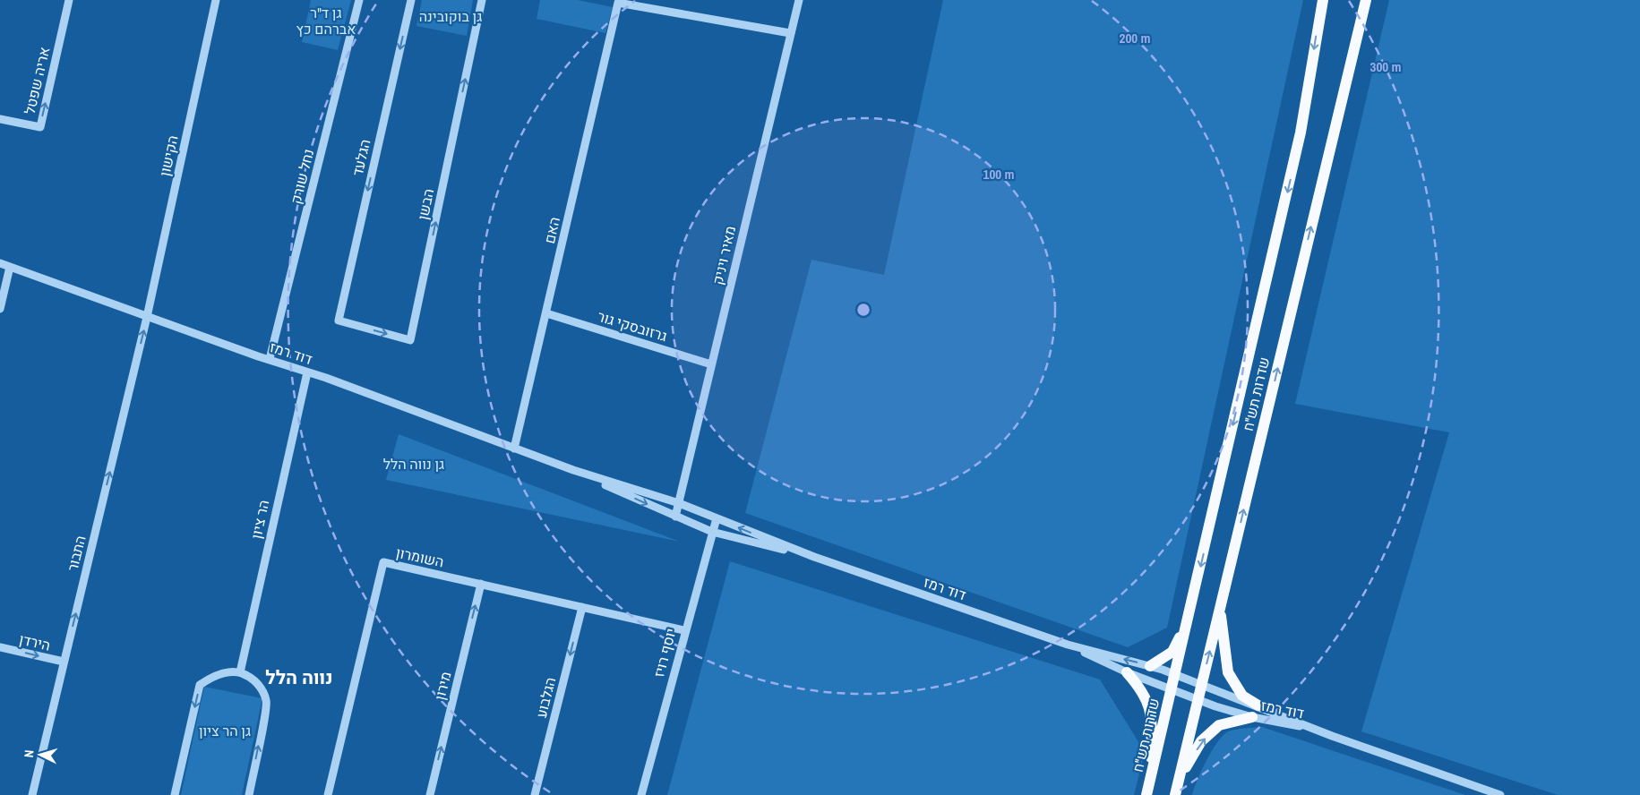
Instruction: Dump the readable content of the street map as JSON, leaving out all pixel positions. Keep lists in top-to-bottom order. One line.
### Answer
{"streets":{"main road":["שדרות תש\"ח"],"street":["אריה שפטל","הקישון","הגלעד","נחל שורק","הבשן","האם","מאיר ויניק","גרזובסקי גור","דוד רמז","הר ציון","התבור","השומרון","הירדן","יוסף רויז","מירון","הגלבוע"]},"crossings":[["הקישון","דוד רמז"],["הקישון","התבור"],["הגלעד","הבשן"],["נחל שורק","דוד רמז"],["האם","מאיר ויניק"],["האם","גרזובסקי גור"],["האם","דוד רמז"],["מאיר ויניק","גרזובסקי גור"],["מאיר ויניק","דוד רמז"],["דוד רמז","שדרות תש\"ח"],["דוד רמז","הר ציון"],["דוד רמז","התבור"],["דוד רמז","יוסף רויז"],["התבור","הירדן"],["השומרון","יוסף רויז"],["השומרון","מירון"],["השומרון","הגלבוע"]],"one_way":["אריה שפטל","הגלעד","הבשן","התבור","הירדן","מירון","הגלבוע"],"districts":["נווה הלל"],"parks":["גן ד\"ר אברהם כץ","גן בוקובינה","גן נווה הלל","גן הר ציון"],"north":"left","rings":["200 m","300 m","100 m"]}
